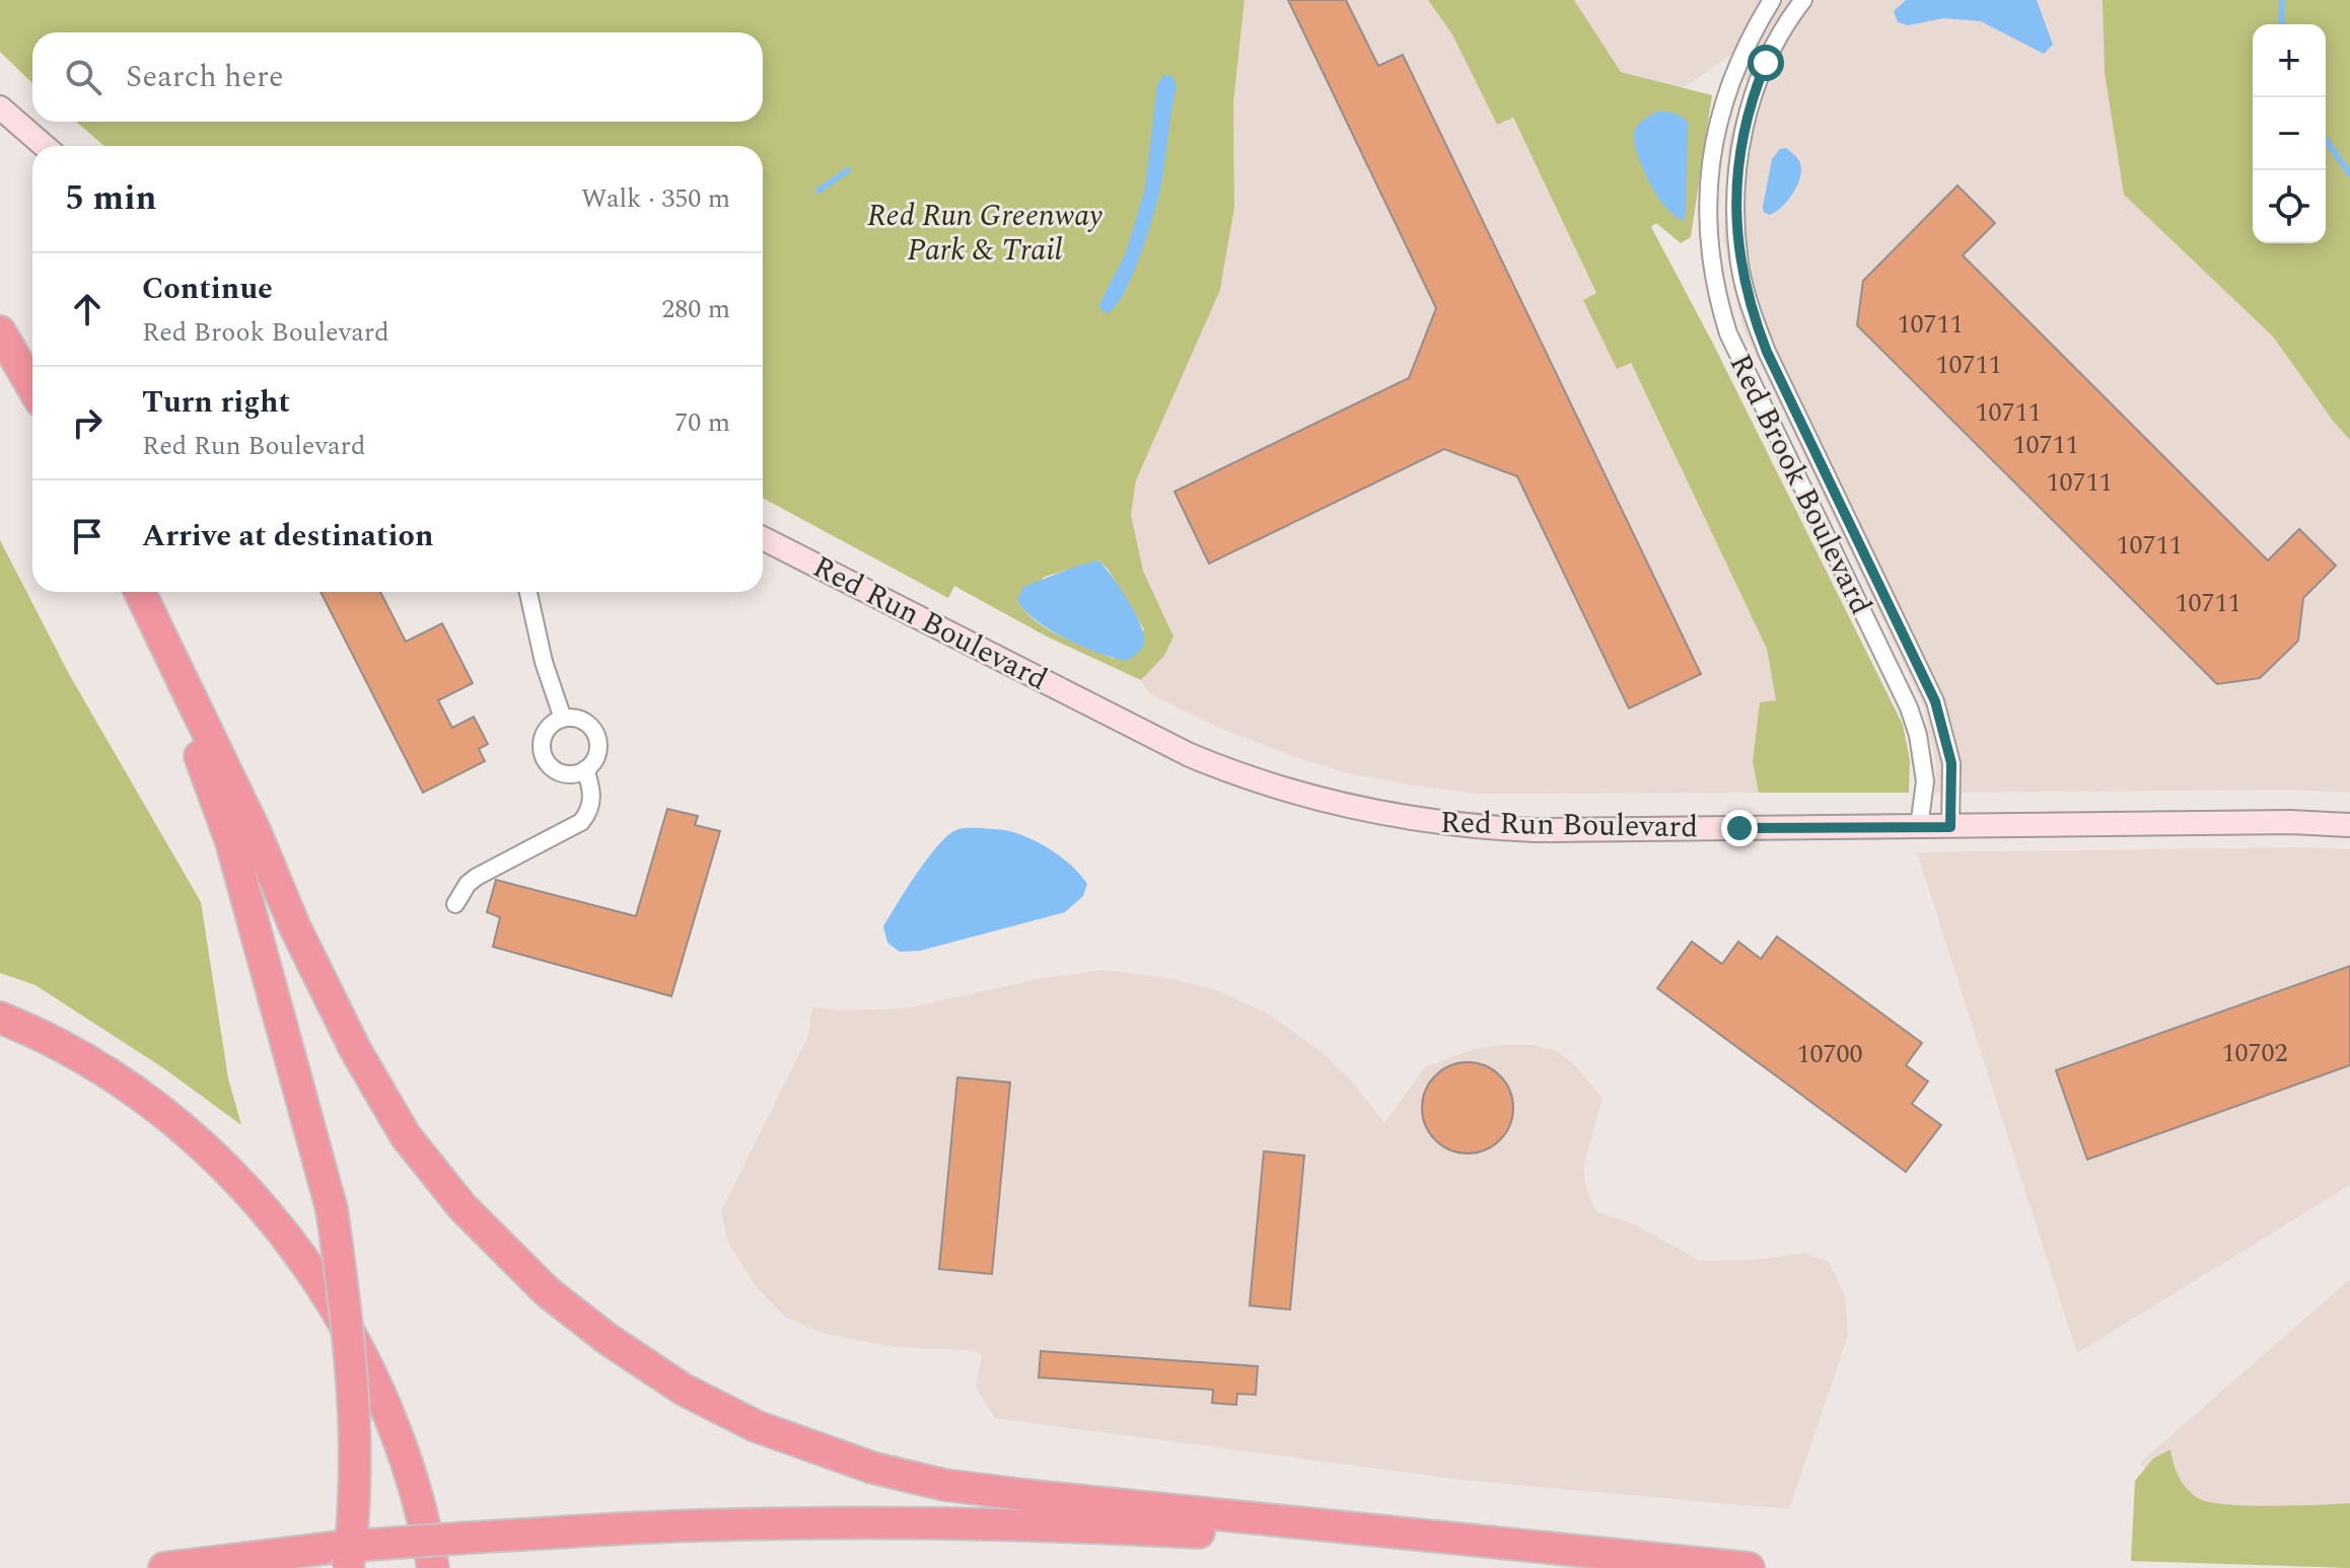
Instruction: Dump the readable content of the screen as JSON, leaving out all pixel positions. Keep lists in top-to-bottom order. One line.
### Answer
{"streets":{"main road":["Red Run Boulevard"],"street":["Red Brook Boulevard"]},"crossings":[["Red Brook Boulevard","Red Run Boulevard"]],"parks":["Red Run Greenway Park & Trail"],"house_numbers":["10711","10711","10711","10711","10711","10711","10711","10702","10700"],"page":{"map_buttons":["+","−"],"search":"Search here","heading":["5 min","Walk · 350 m"],"list":[["Continue","Red Brook Boulevard","280 m"],["Turn right","Red Run Boulevard","70 m"],"Arrive at destination"]}}
